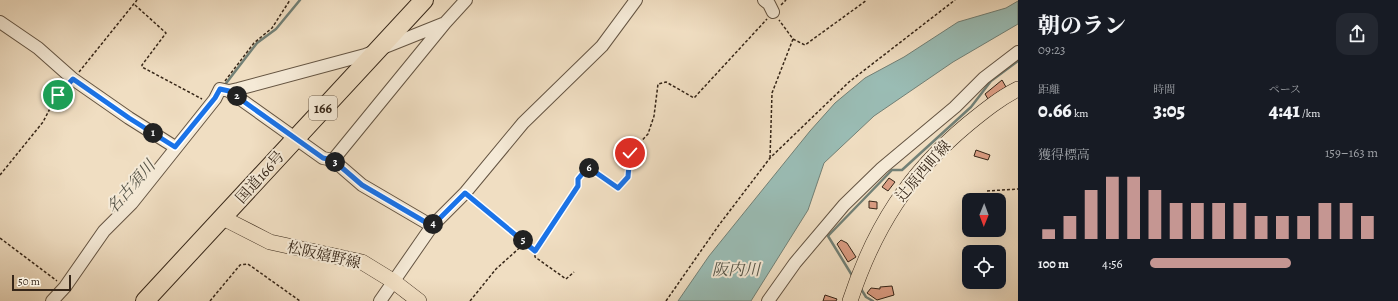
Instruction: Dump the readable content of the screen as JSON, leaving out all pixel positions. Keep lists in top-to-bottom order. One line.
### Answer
{"streets":{"highway":["166","国道166号"],"main road":["辻原西町線","松阪嬉野線"]},"crossings":[["国道166号","松阪嬉野線"]],"water":["名古須川","阪内川"],"scale_bar":"50 m","north":"bottom","page":{"heading":["朝のラン","09:23"],"stats":[["距離","0.66 km"],["時間","3:05"],["ペース","4:41 /km"]],"pins":["2","1","3","6","4","5"],"chart":["獲得標高","159–163 m"],"list":[{"name":"100 m","note":"4:56"}],"scale":"50 m"}}
